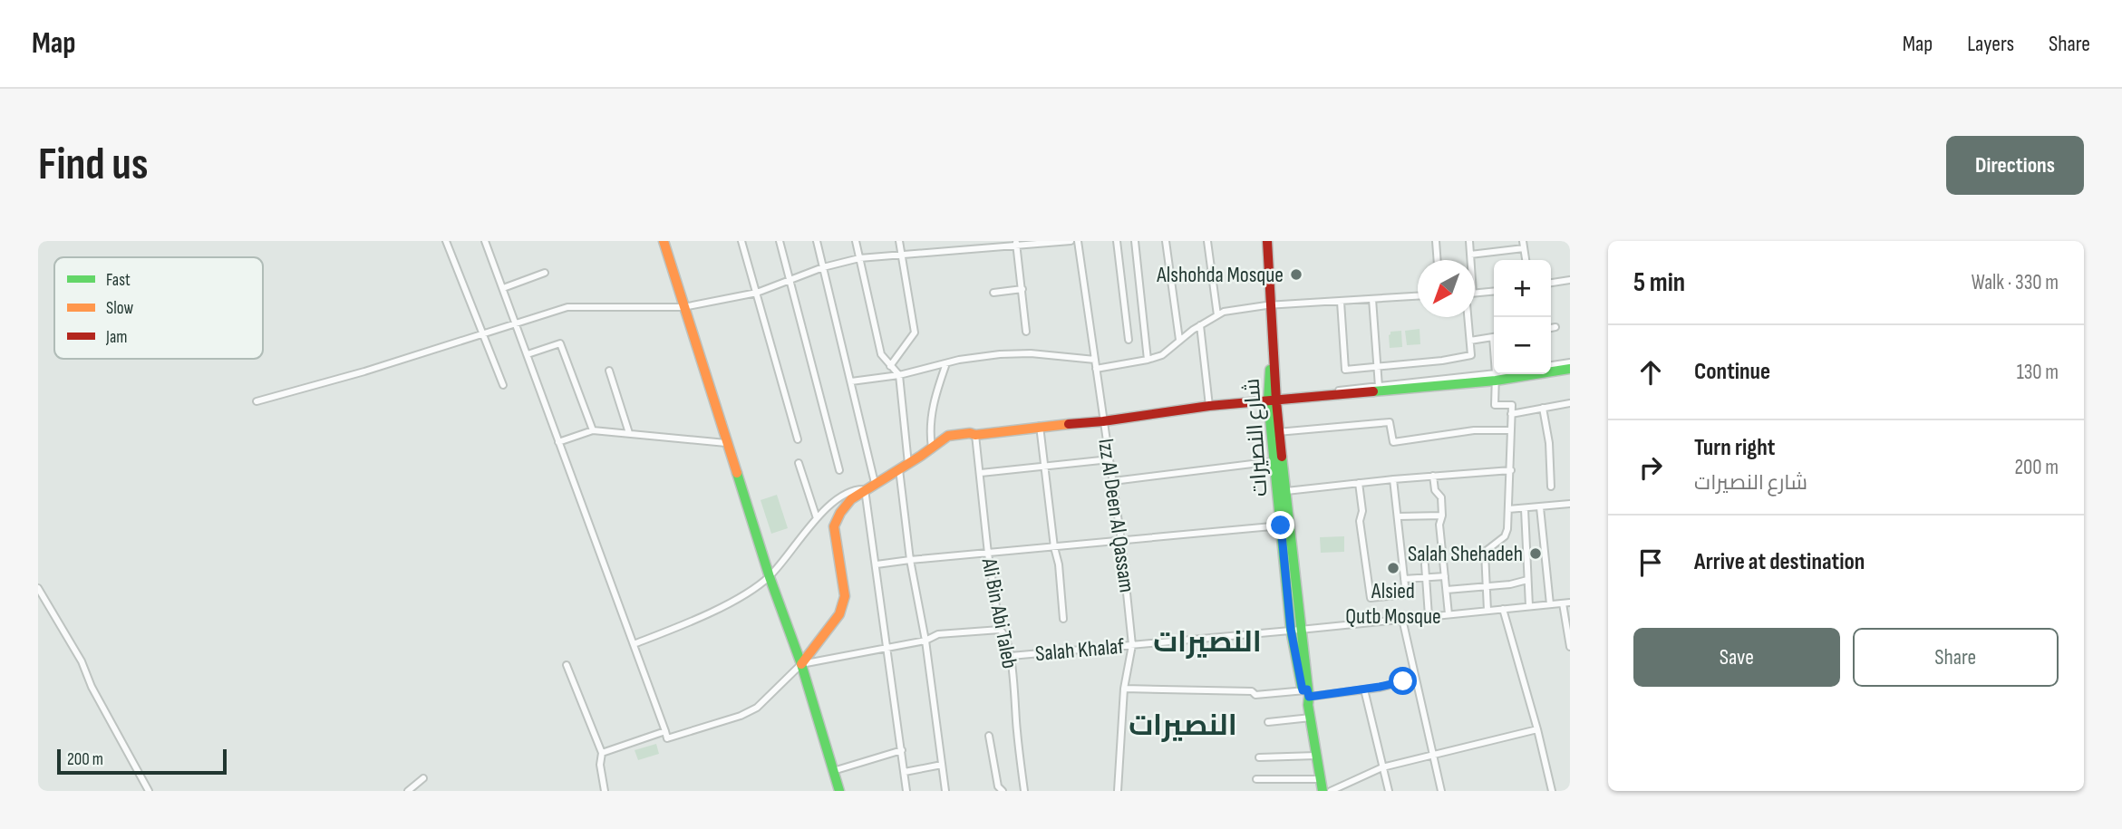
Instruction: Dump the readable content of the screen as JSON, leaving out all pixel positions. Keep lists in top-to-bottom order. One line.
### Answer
{"streets":{"street":["شارع النصيرات","Izz Al Deen Al Qassam","Ali Bin Abi Taleb","Salah Khalaf"]},"crossings":[["شارع النصيرات","Salah Khalaf"],["Izz Al Deen Al Qassam","Salah Khalaf"],["Ali Bin Abi Taleb","Salah Khalaf"]],"districts":["النصيرات","النصيرات"],"places":["Alshohda Mosque","Salah Shehadeh","Alsied Qutb Mosque"],"legend":["Fast","Slow","Jam"],"scale_bar":"200 m","north":"bottom left","page":{"header":"Map","nav":["Map","Layers","Share"],"buttons":["Directions",["Save","Share"]],"title":"Find us","heading":["5 min","Walk · 330 m"],"map_buttons":["+","−"],"list":[["Continue","130 m"],["Turn right","شارع النصيرات","200 m"],"Arrive at destination"],"scale":"200 m"}}
